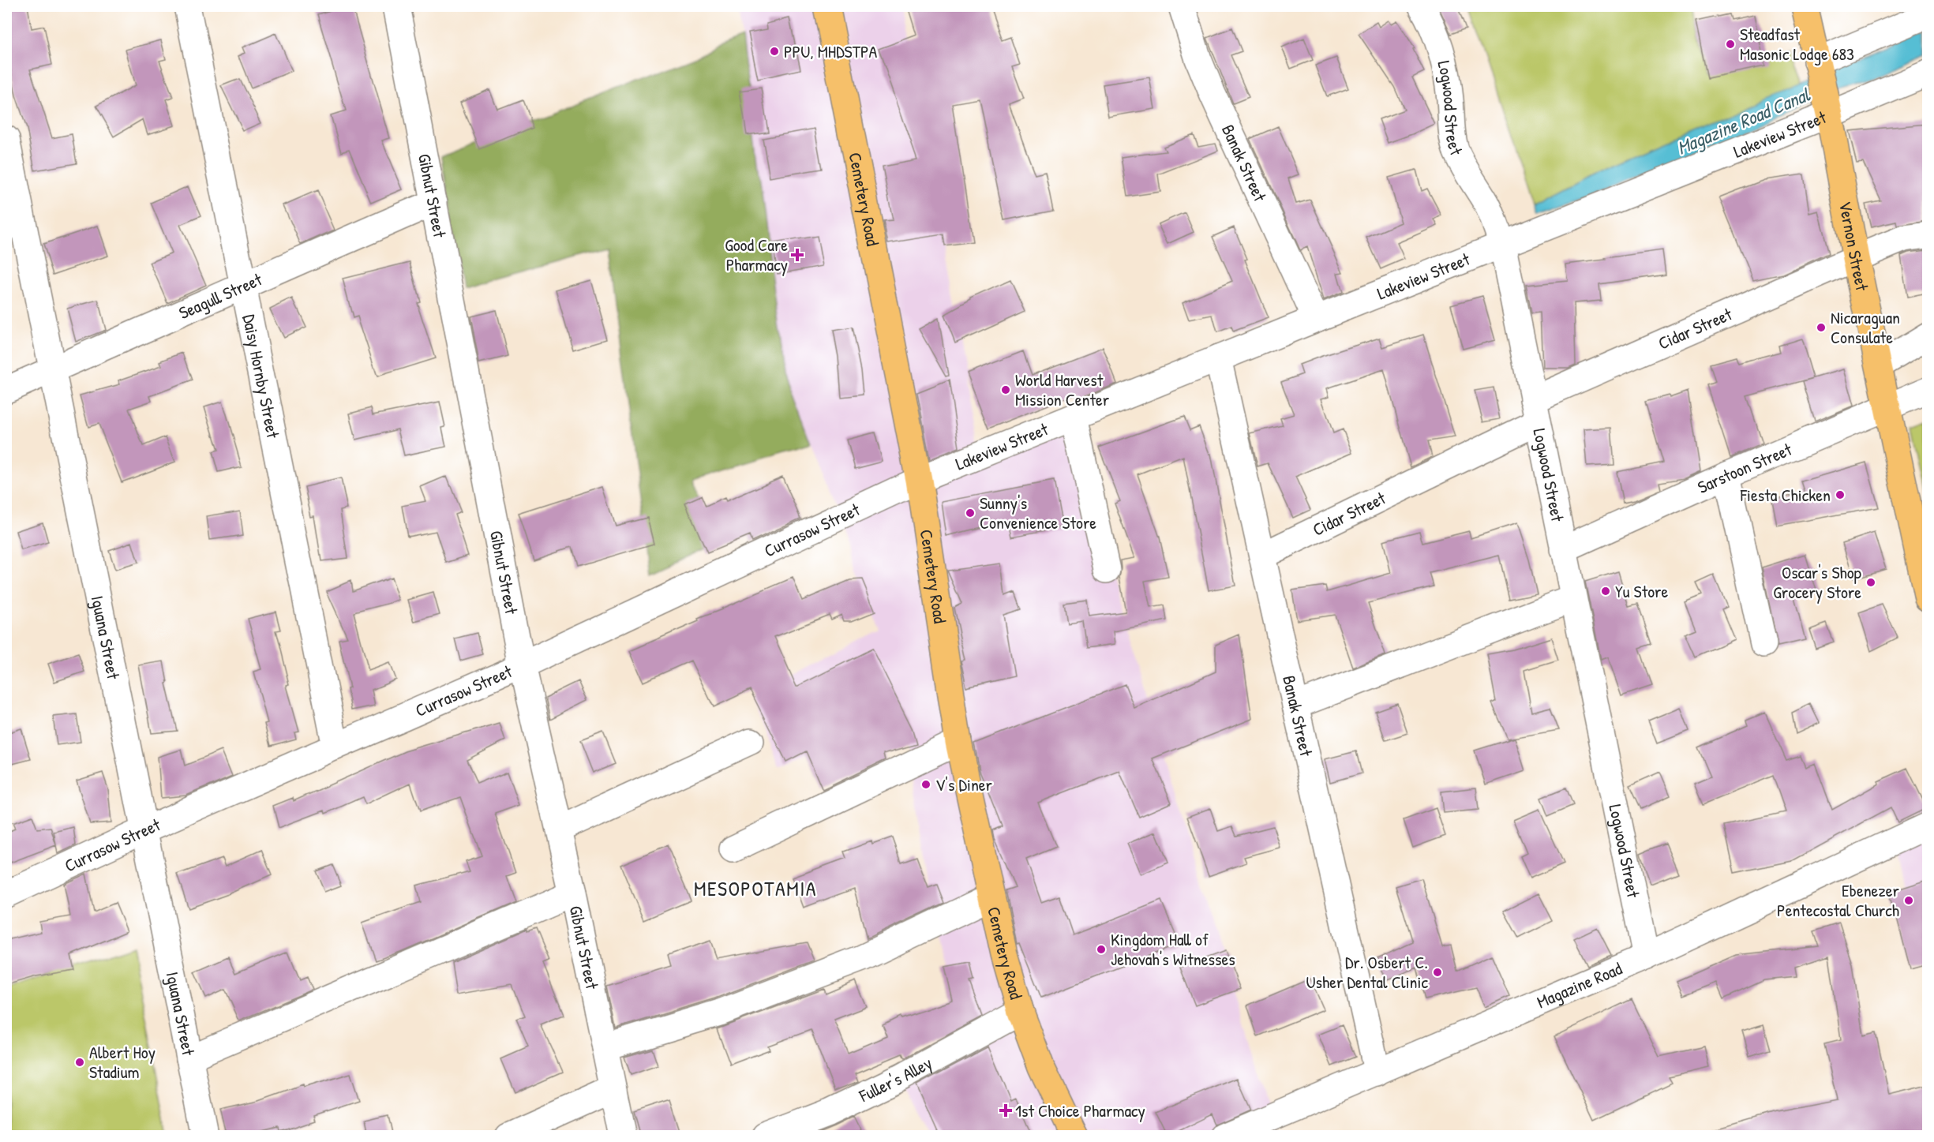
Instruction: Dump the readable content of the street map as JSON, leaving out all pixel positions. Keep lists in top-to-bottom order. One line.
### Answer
{"streets":{"main road":["Cemetery Road","Vernon Street"],"street":["Logwood Street","Lakeview Street","Banak Street","Gibnut Street","Seagull Street","Cidar Street","Daisy Hornby Street","Sarstoon Street","Currasow Street","Iguana Street","Magazine Road","Fuller's Alley"]},"crossings":[["Logwood Street","Lakeview Street"],["Logwood Street","Cidar Street"],["Logwood Street","Sarstoon Street"],["Logwood Street","Magazine Road"],["Lakeview Street","Banak Street"],["Lakeview Street","Cemetery Road"],["Lakeview Street","Vernon Street"],["Lakeview Street","Currasow Street"],["Banak Street","Cidar Street"],["Banak Street","Magazine Road"],["Gibnut Street","Seagull Street"],["Gibnut Street","Currasow Street"],["Cemetery Road","Currasow Street"],["Cemetery Road","Fuller's Alley"],["Vernon Street","Cidar Street"],["Vernon Street","Sarstoon Street"],["Seagull Street","Daisy Hornby Street"],["Seagull Street","Iguana Street"],["Daisy Hornby Street","Currasow Street"],["Currasow Street","Iguana Street"]],"districts":["MESOPOTAMIA"],"water":["Magazine Road Canal"],"places":{"other":["Steadfast Masonic Lodge 683","PPU, MHDSTPA","Nicaraguan Consulate","World Harvest Mission Center","Fiesta Chicken","Sunny's Convenience Store","Oscar's Shop Grocery Store","Yu Store","V's Diner","Ebenezer Pentecostal Church","Kingdom Hall of Jehovah's Witnesses","Dr. Osbert C. Usher Dental Clinic","Albert Hoy Stadium"],"health":["Good Care Pharmacy","1st Choice Pharmacy"]}}
